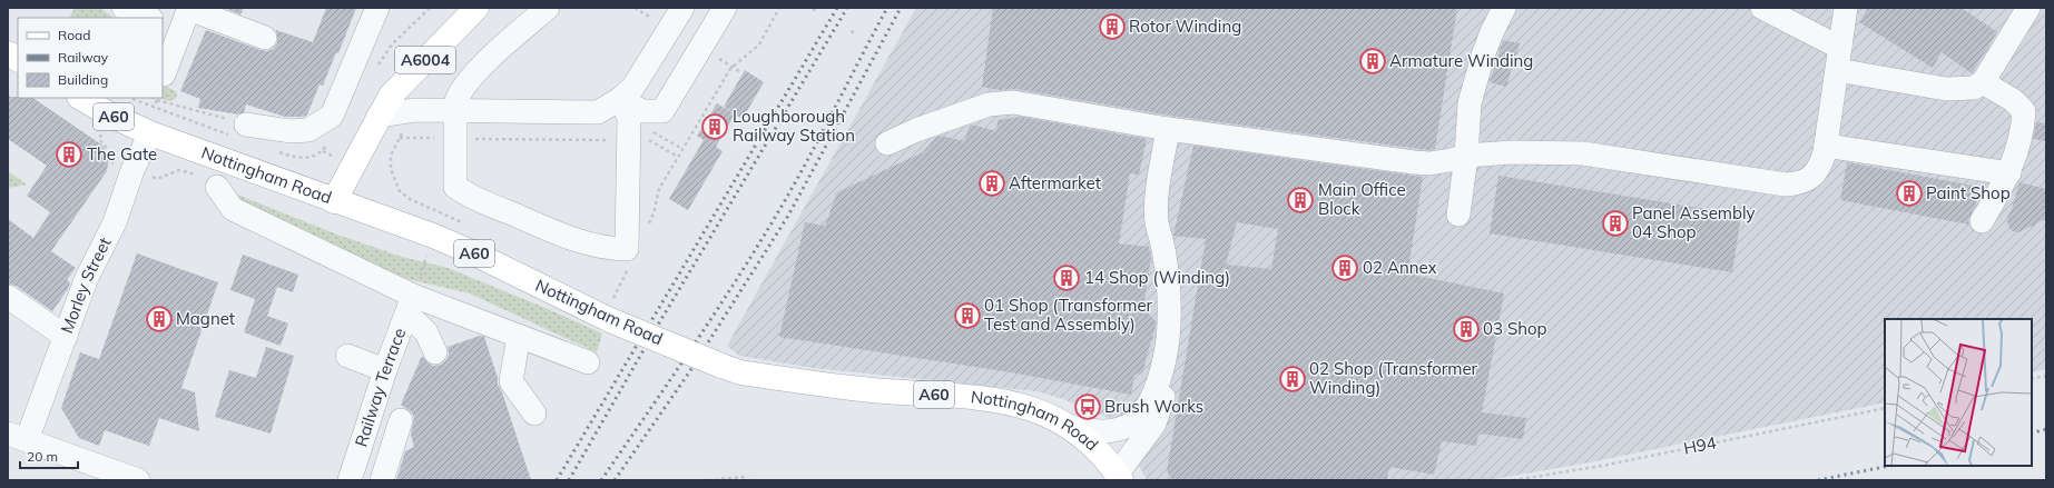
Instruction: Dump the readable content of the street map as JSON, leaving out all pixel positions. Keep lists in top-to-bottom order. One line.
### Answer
{"streets":{"main road":["A6004","A60","Nottingham Road"],"street":["Morley Street","Railway Terrace"],"path":["H94"]},"crossings":[["A6004","Nottingham Road"],["Nottingham Road","Morley Street"]],"places":{"building":["Rotor Winding","Armature Winding","Loughborough Railway Station","The Gate","Aftermarket","Paint Shop","Main Office Block","Panel Assembly 04 Shop","02 Annex","14 Shop (Winding)","01 Shop (Transformer Test and Assembly)","Magnet","03 Shop","02 Shop (Transformer Winding)"],"bus stop":["Brush Works"]},"legend":["Road","Railway","Building"],"scale_bar":"20 m"}
